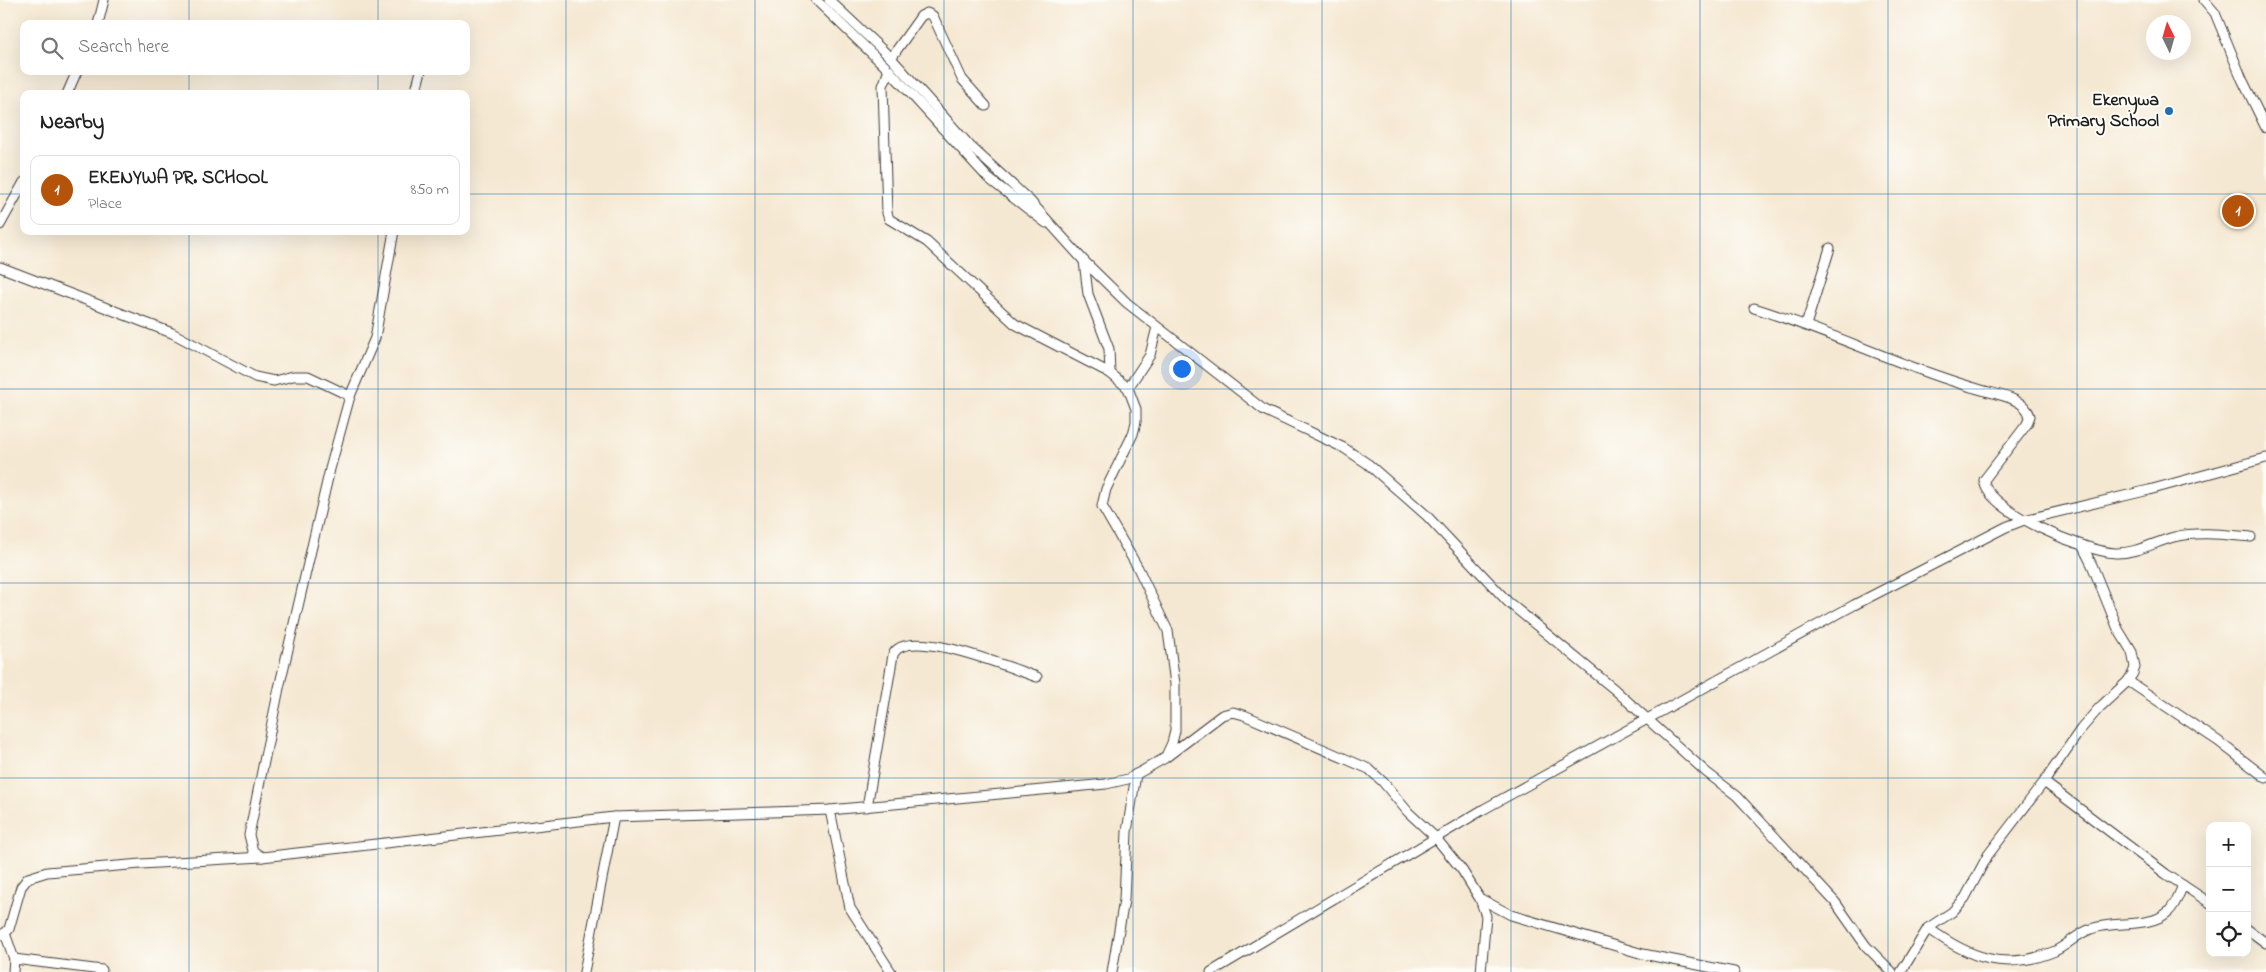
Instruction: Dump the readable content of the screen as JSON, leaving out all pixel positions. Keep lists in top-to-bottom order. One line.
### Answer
{"places":["Ekenywa Primary School"],"north":"top","page":{"search":"Search here","heading":"Nearby","list":[{"mark":"1","name":"EKENYWA PR. SCHOOL","note":"Place","value":"850 m"}],"pins":"1","map_buttons":["+","−"]}}
